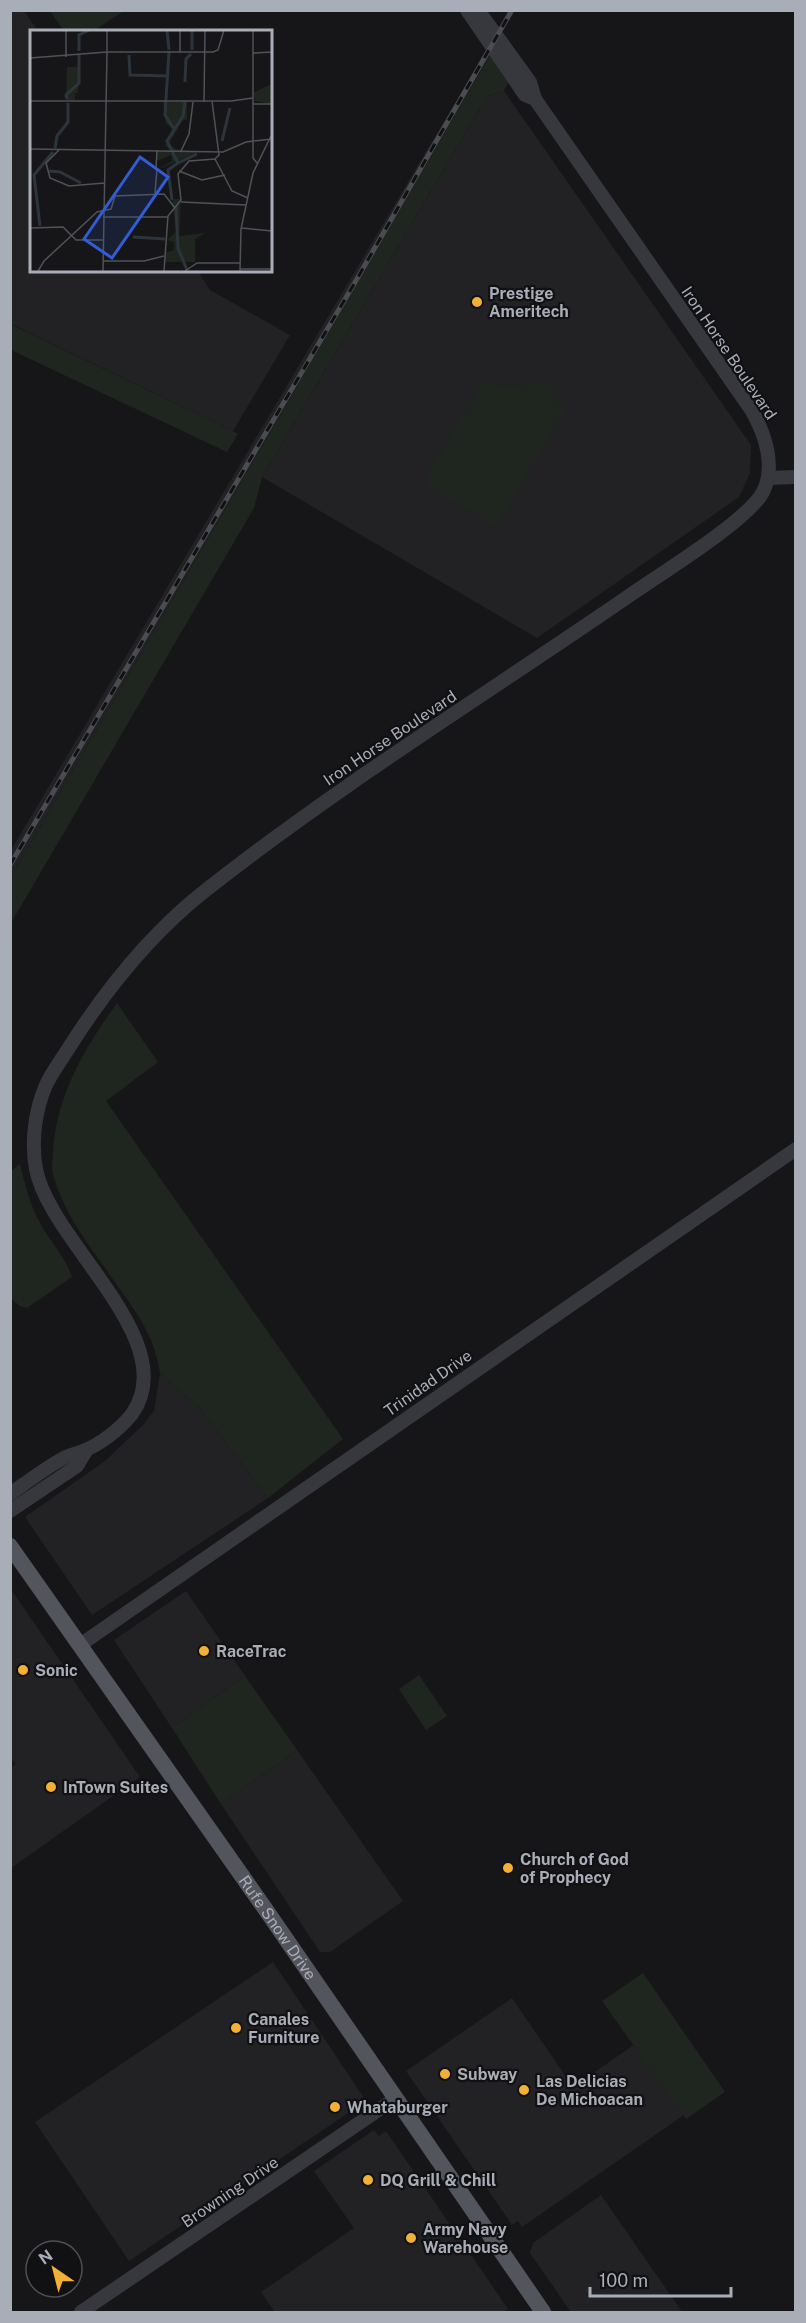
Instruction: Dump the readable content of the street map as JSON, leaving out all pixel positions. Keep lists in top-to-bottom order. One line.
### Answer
{"streets":{"main road":["Rufe Snow Drive"],"street":["Iron Horse Boulevard","Trinidad Drive","Browning Drive"]},"crossings":[["Trinidad Drive","Rufe Snow Drive"],["Rufe Snow Drive","Browning Drive"]],"places":["Prestige Ameritech","RaceTrac","Sonic","InTown Suites","Church of God of Prophecy","Canales Furniture","Subway","Las Delicias De Michoacan","Whataburger","DQ Grill & Chill","Army Navy Warehouse"],"scale_bar":"100 m","north":"top left"}
